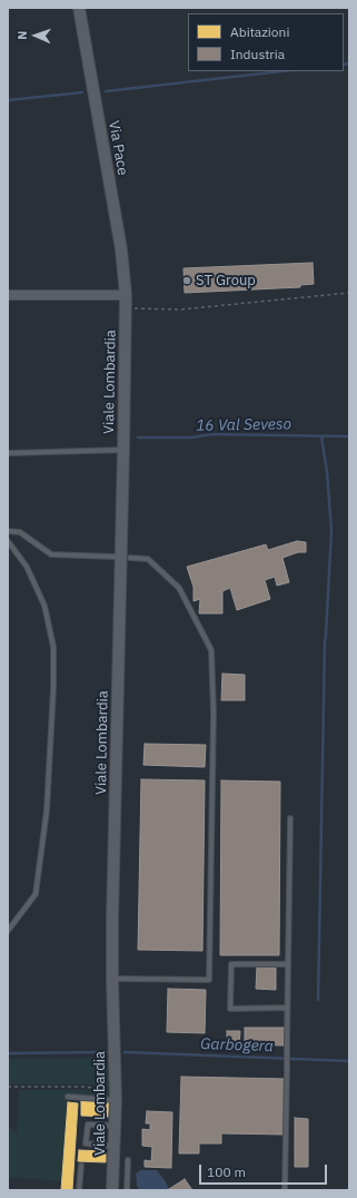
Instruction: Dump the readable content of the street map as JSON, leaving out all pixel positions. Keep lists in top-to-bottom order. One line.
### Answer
{"streets":{"street":["Via Pace","Viale Lombardia"]},"crossings":[["Via Pace","Viale Lombardia"]],"water":["16 Val Seveso","Garbogera"],"places":["ST Group"],"legend":["Abitazioni","Industria"],"scale_bar":"100 m","north":"left"}
